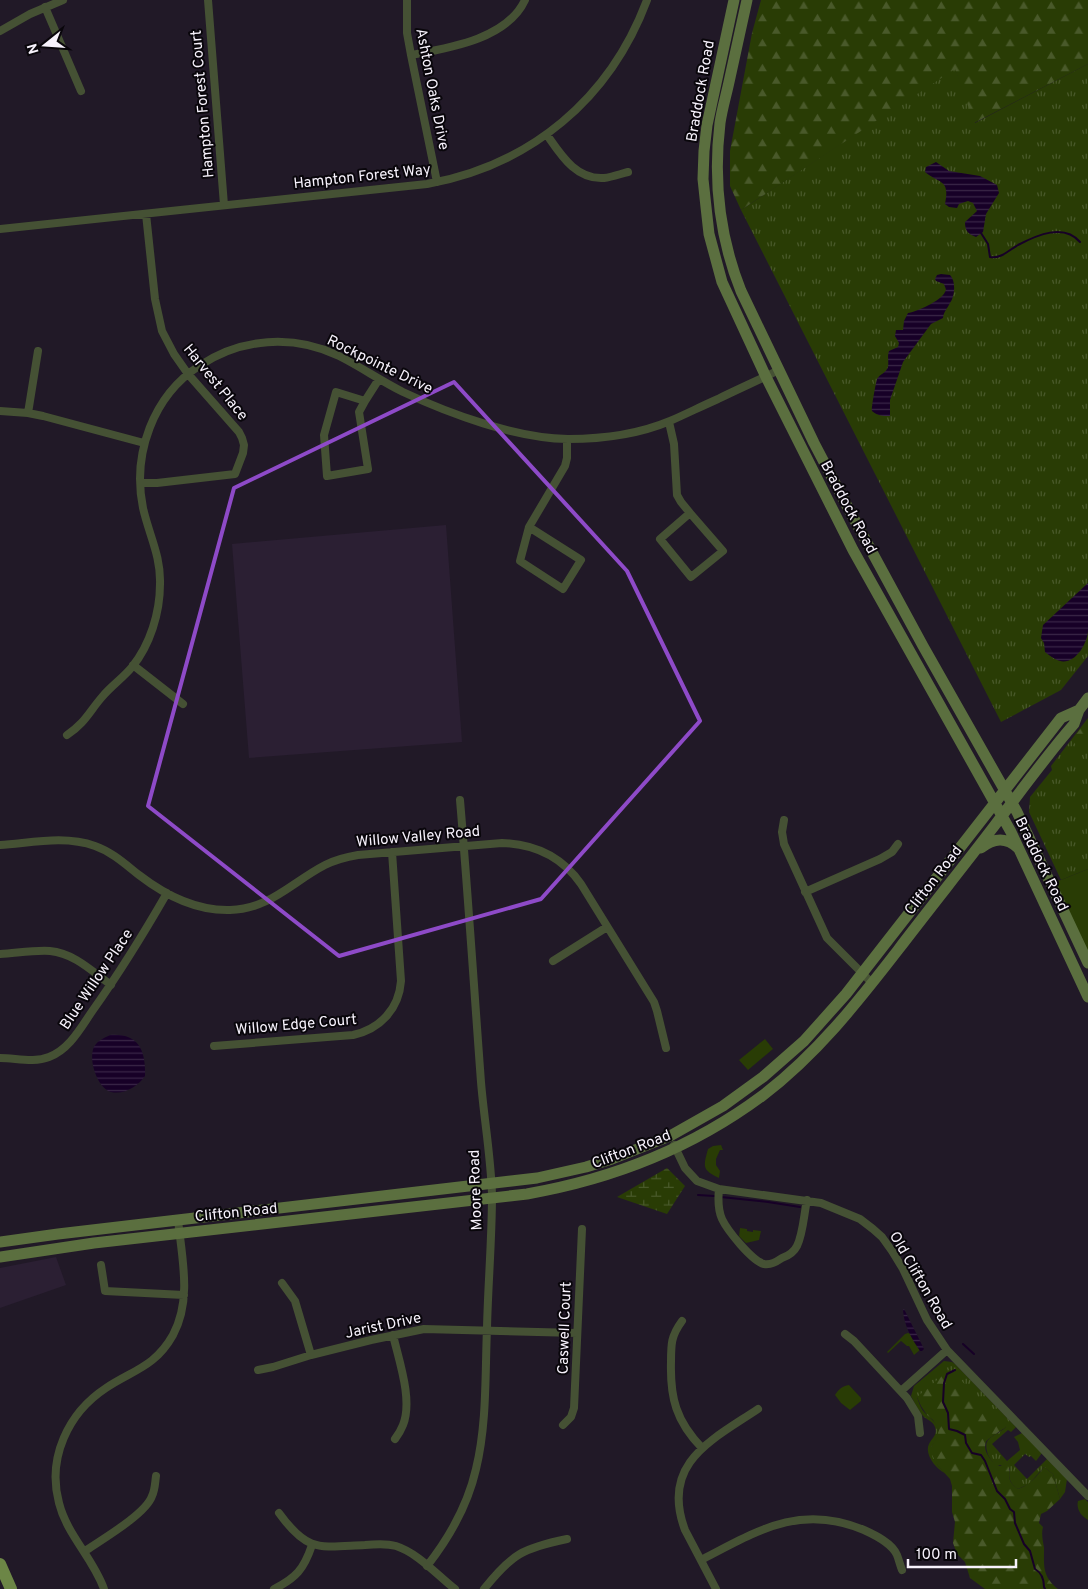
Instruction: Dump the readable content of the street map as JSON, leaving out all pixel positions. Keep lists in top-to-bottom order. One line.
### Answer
{"streets":{"main road":["Braddock Road","Clifton Road"],"street":["Ashton Oaks Drive","Hampton Forest Court","Hampton Forest Way","Rockpointe Drive","Harvest Place","Willow Valley Road","Blue Willow Place","Willow Edge Court","Moore Road","Old Clifton Road","Jarist Drive","Caswell Court"]},"crossings":[["Ashton Oaks Drive","Hampton Forest Way"],["Braddock Road","Rockpointe Drive"],["Braddock Road","Clifton Road"],["Hampton Forest Court","Hampton Forest Way"],["Hampton Forest Way","Harvest Place"],["Rockpointe Drive","Harvest Place"],["Willow Valley Road","Blue Willow Place"],["Willow Valley Road","Willow Edge Court"],["Willow Valley Road","Moore Road"],["Clifton Road","Moore Road"],["Clifton Road","Old Clifton Road"],["Moore Road","Jarist Drive"],["Jarist Drive","Caswell Court"]],"scale_bar":"100 m","north":"left"}
